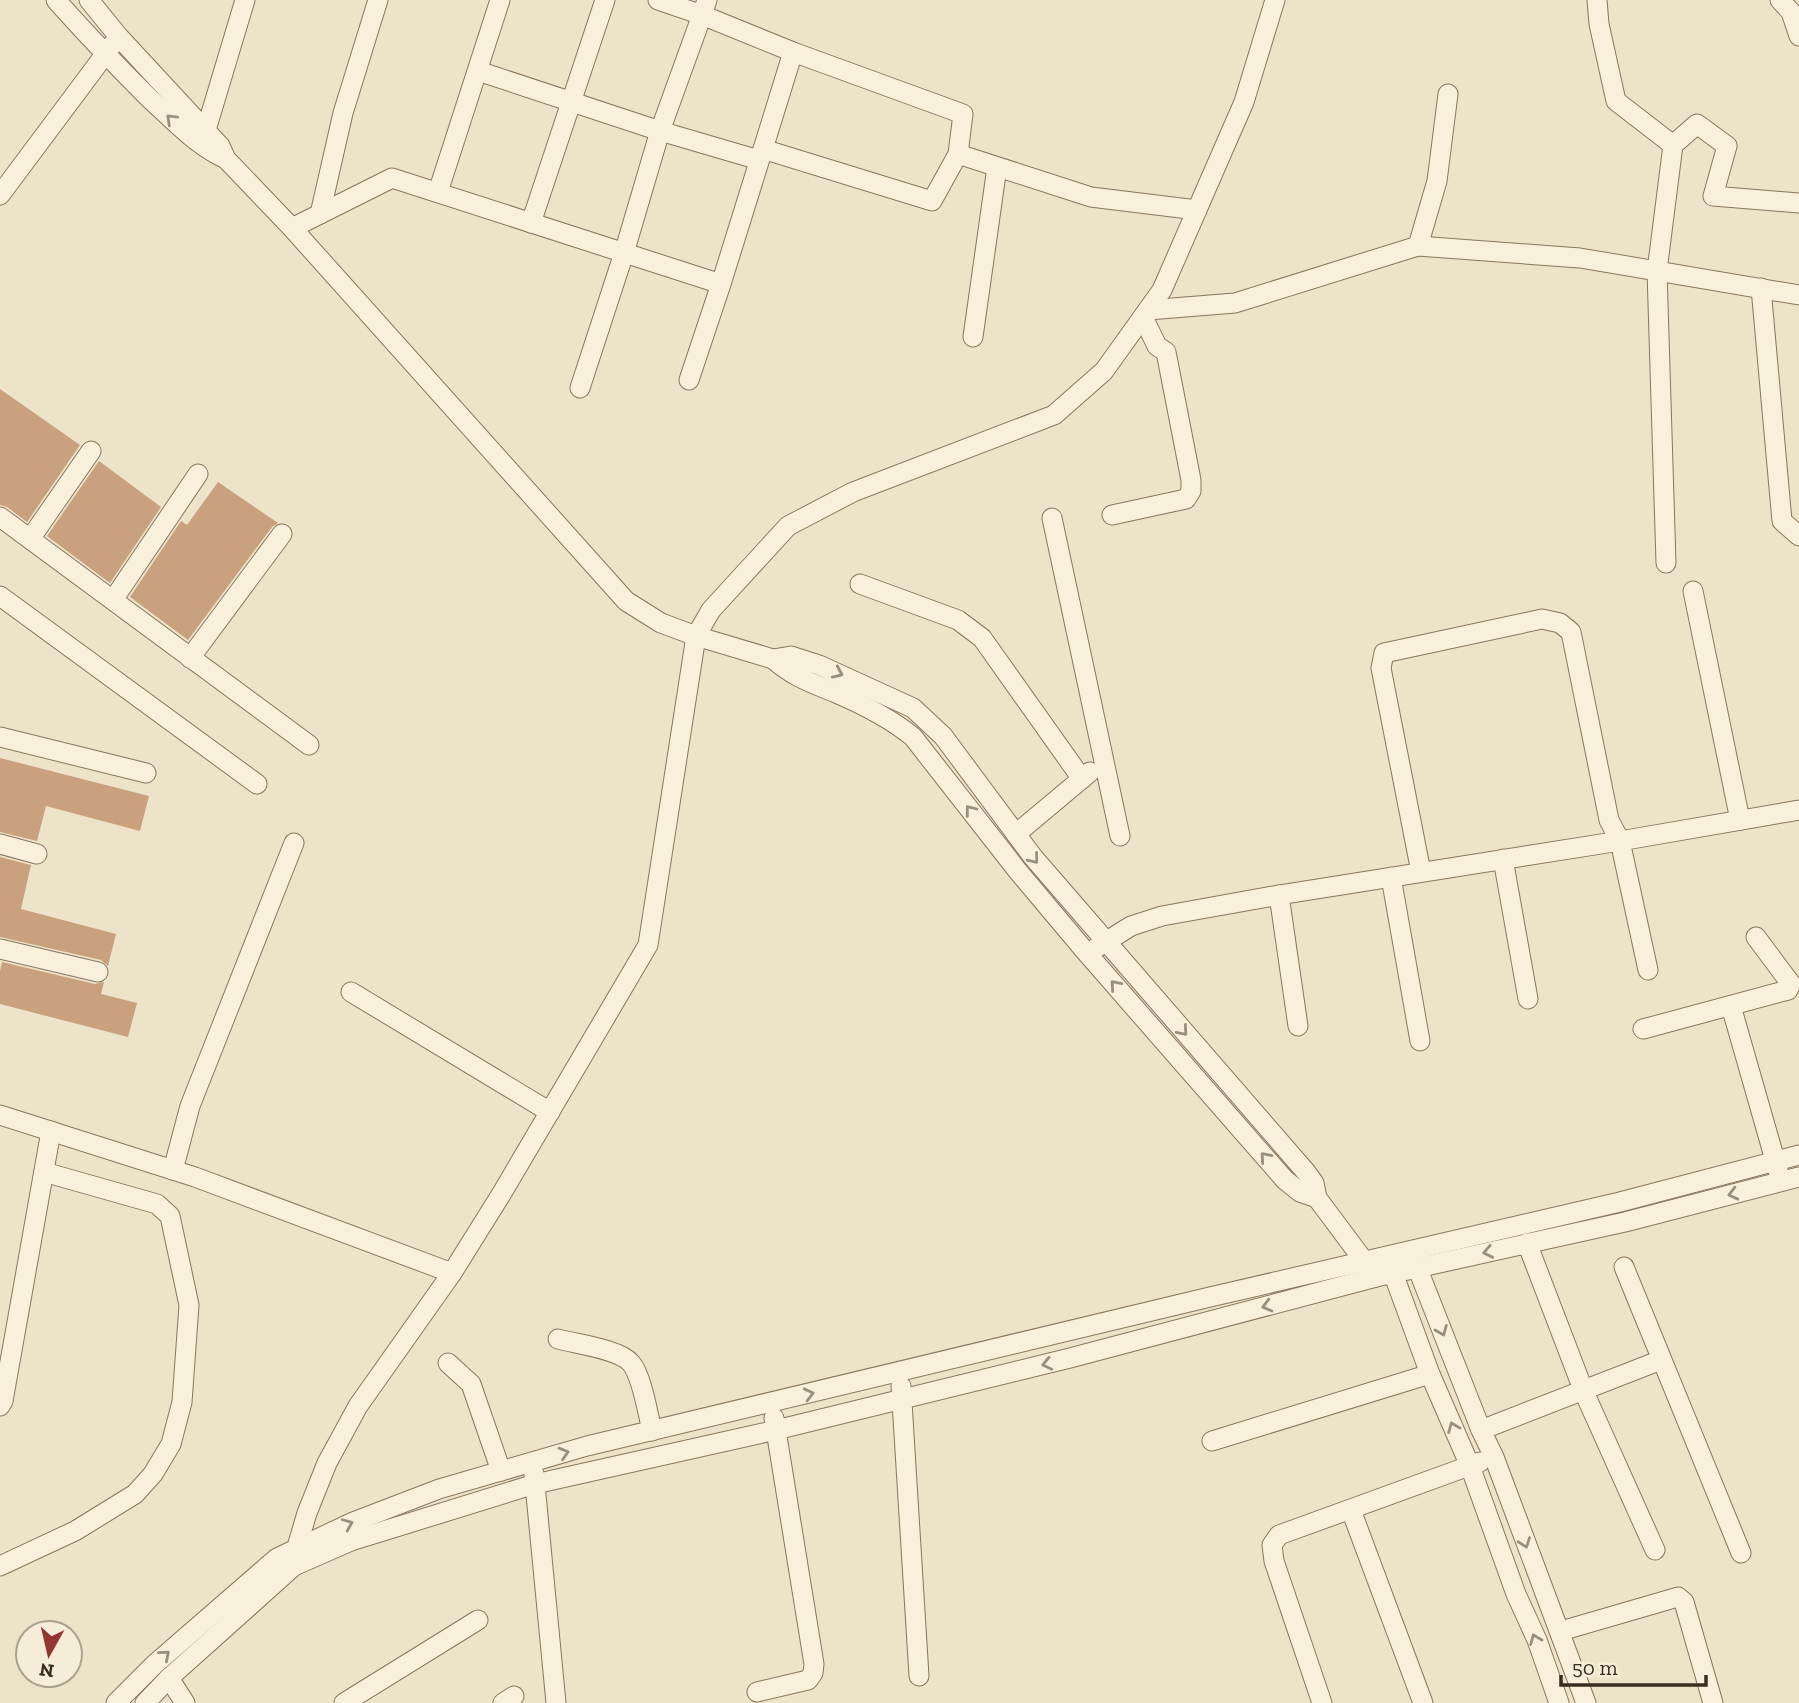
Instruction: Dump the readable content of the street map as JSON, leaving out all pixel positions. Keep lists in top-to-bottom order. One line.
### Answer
{"scale_bar":"50 m","north":"bottom"}
